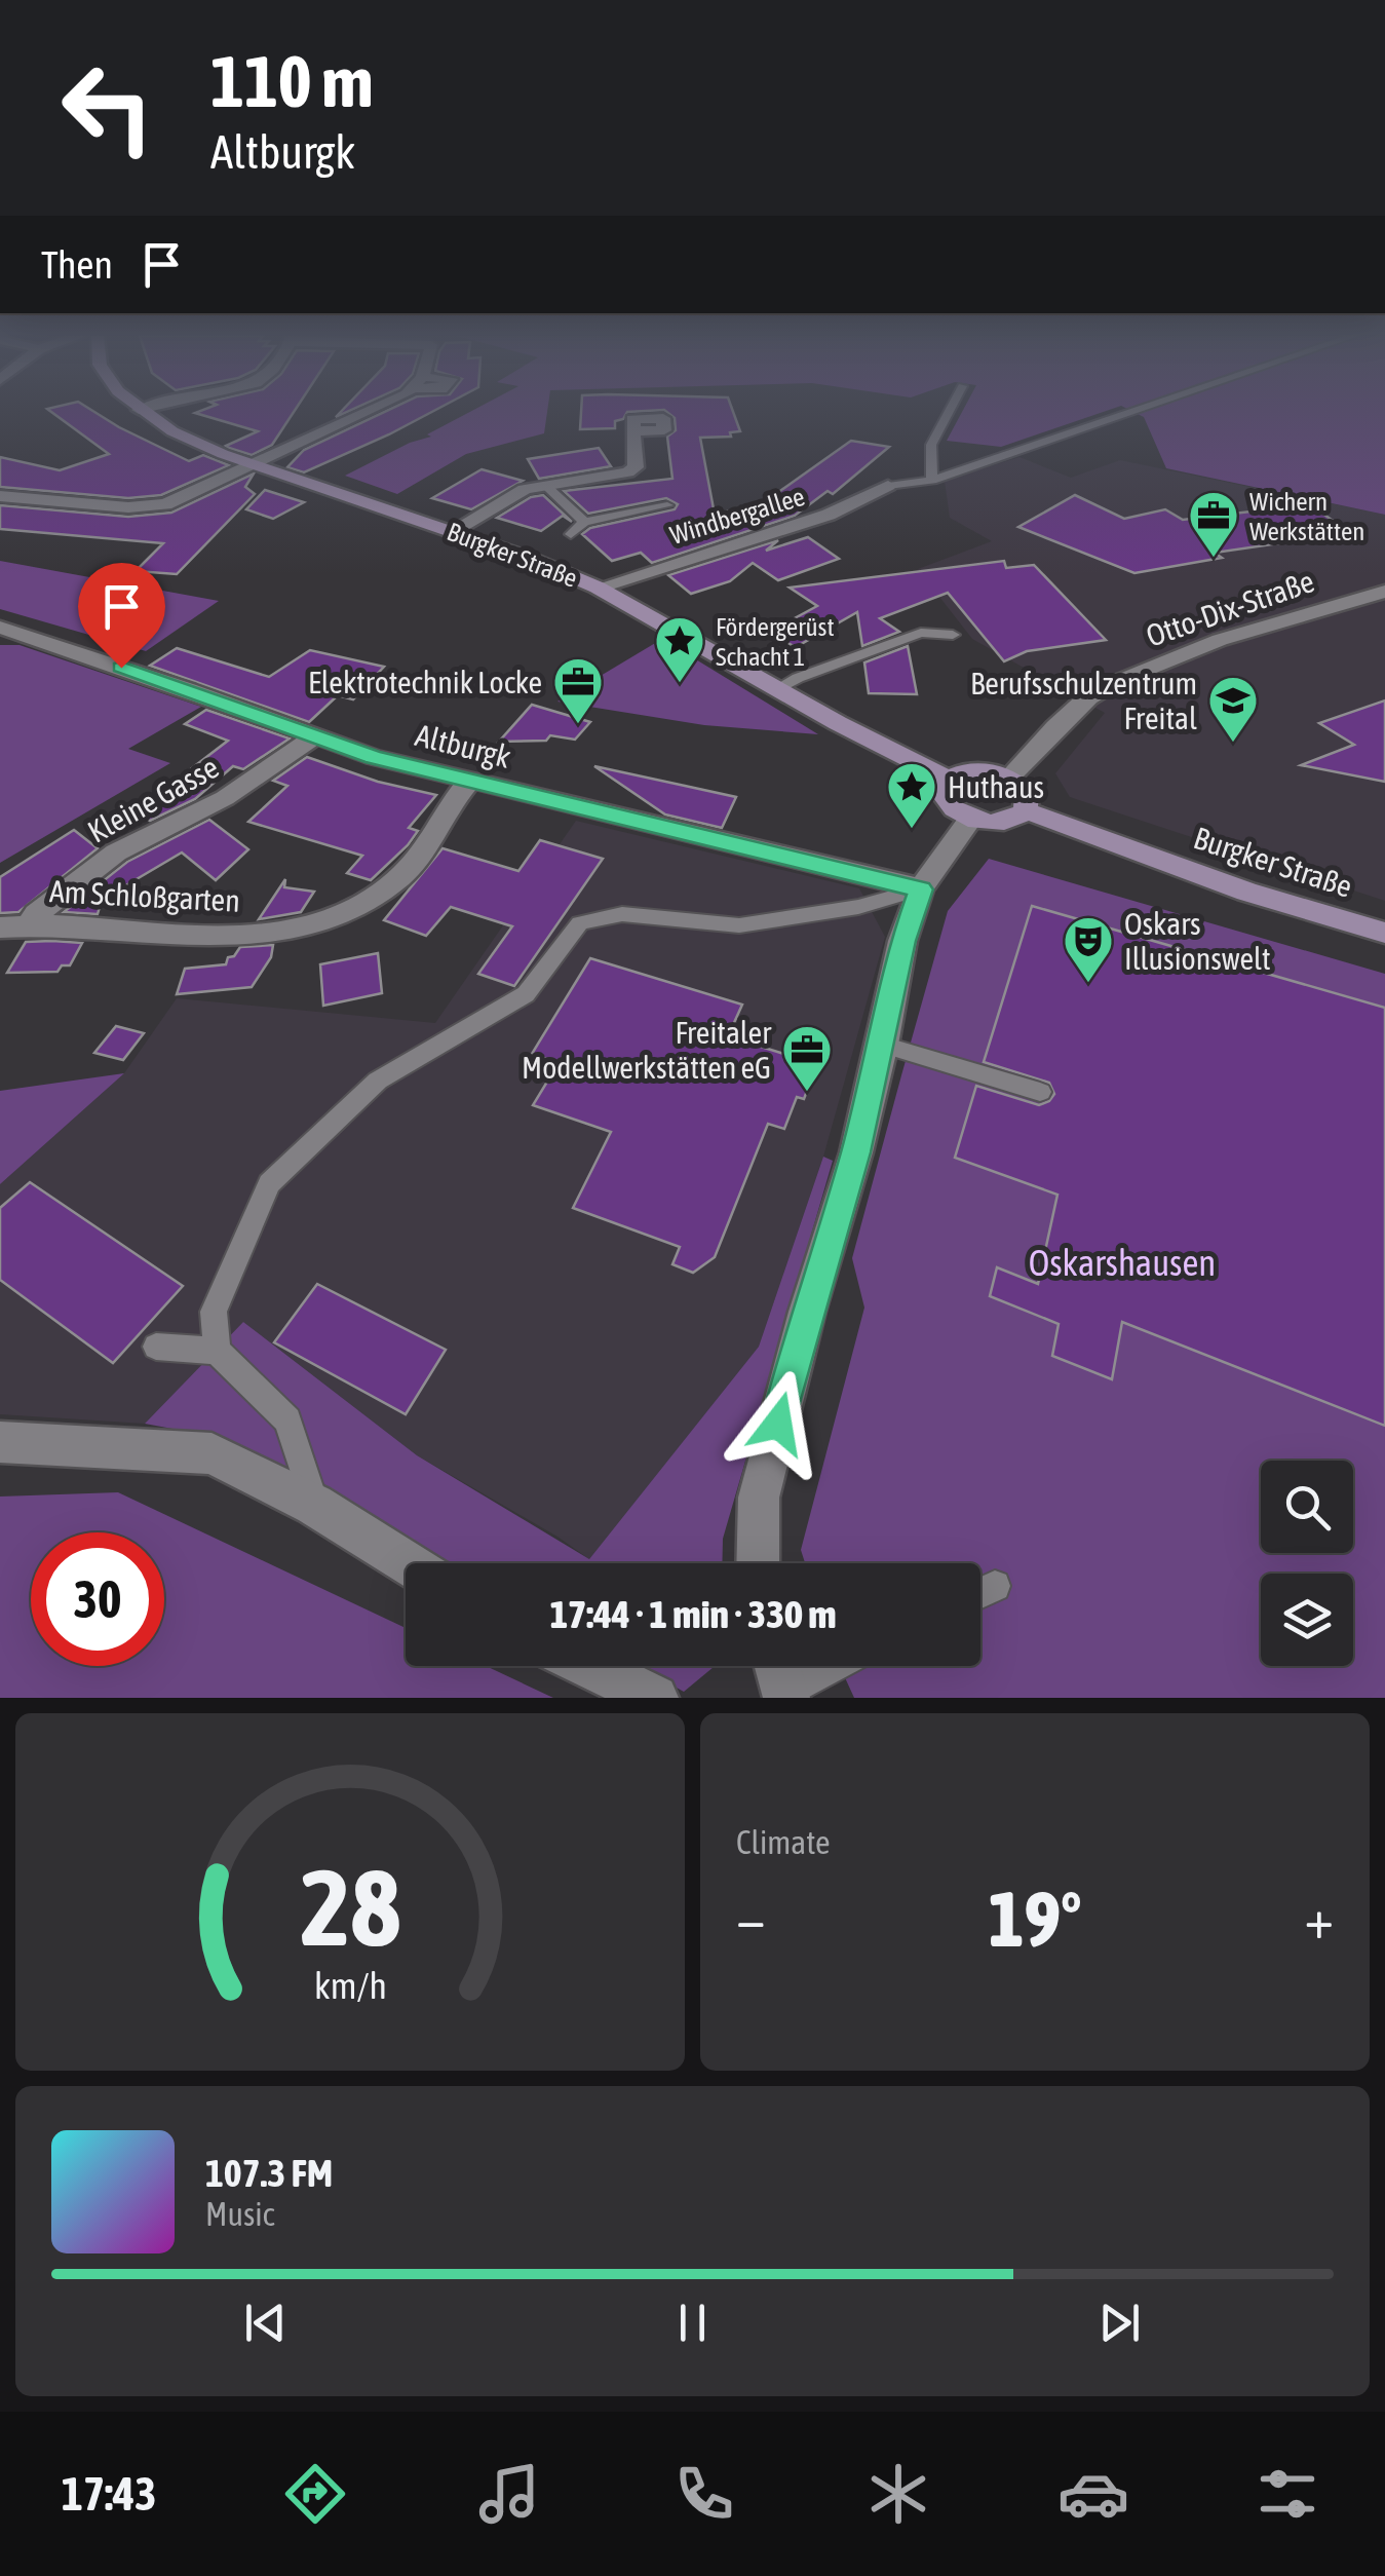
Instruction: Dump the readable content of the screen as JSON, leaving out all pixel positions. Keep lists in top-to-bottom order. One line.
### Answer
{"streets":{"main road":["Burgker Straße"],"street":["Windbergallee","Otto-Dix-Straße","Altburgk","Kleine Gasse","Am Schloßgarten"]},"crossings":[["Windbergallee","Burgker Straße"],["Burgker Straße","Otto-Dix-Straße"],["Altburgk","Kleine Gasse"],["Altburgk","Am Schloßgarten"],["Kleine Gasse","Am Schloßgarten"]],"parks":["Oskarshausen"],"places":{"office":["Wichern Werkstätten","Elektrotechnik Locke","Freitaler Modellwerkstätten eG"],"place":["Fördergerüst Schacht 1","Huthaus"],"school or university":["Berufsschulzentrum Freital"],"theatre":["Oskars Illusionswelt"]},"page":{"turn":["110 m","Altburgk"],"then":"Then","limit":"30","trip":"17:44 · 1 min · 330 m","tile":"Climate","heat":["−","19°","+"],"song":["107.3 FM","Music"],"tabs":"17:43","gauge":["28","km/h"]}}
